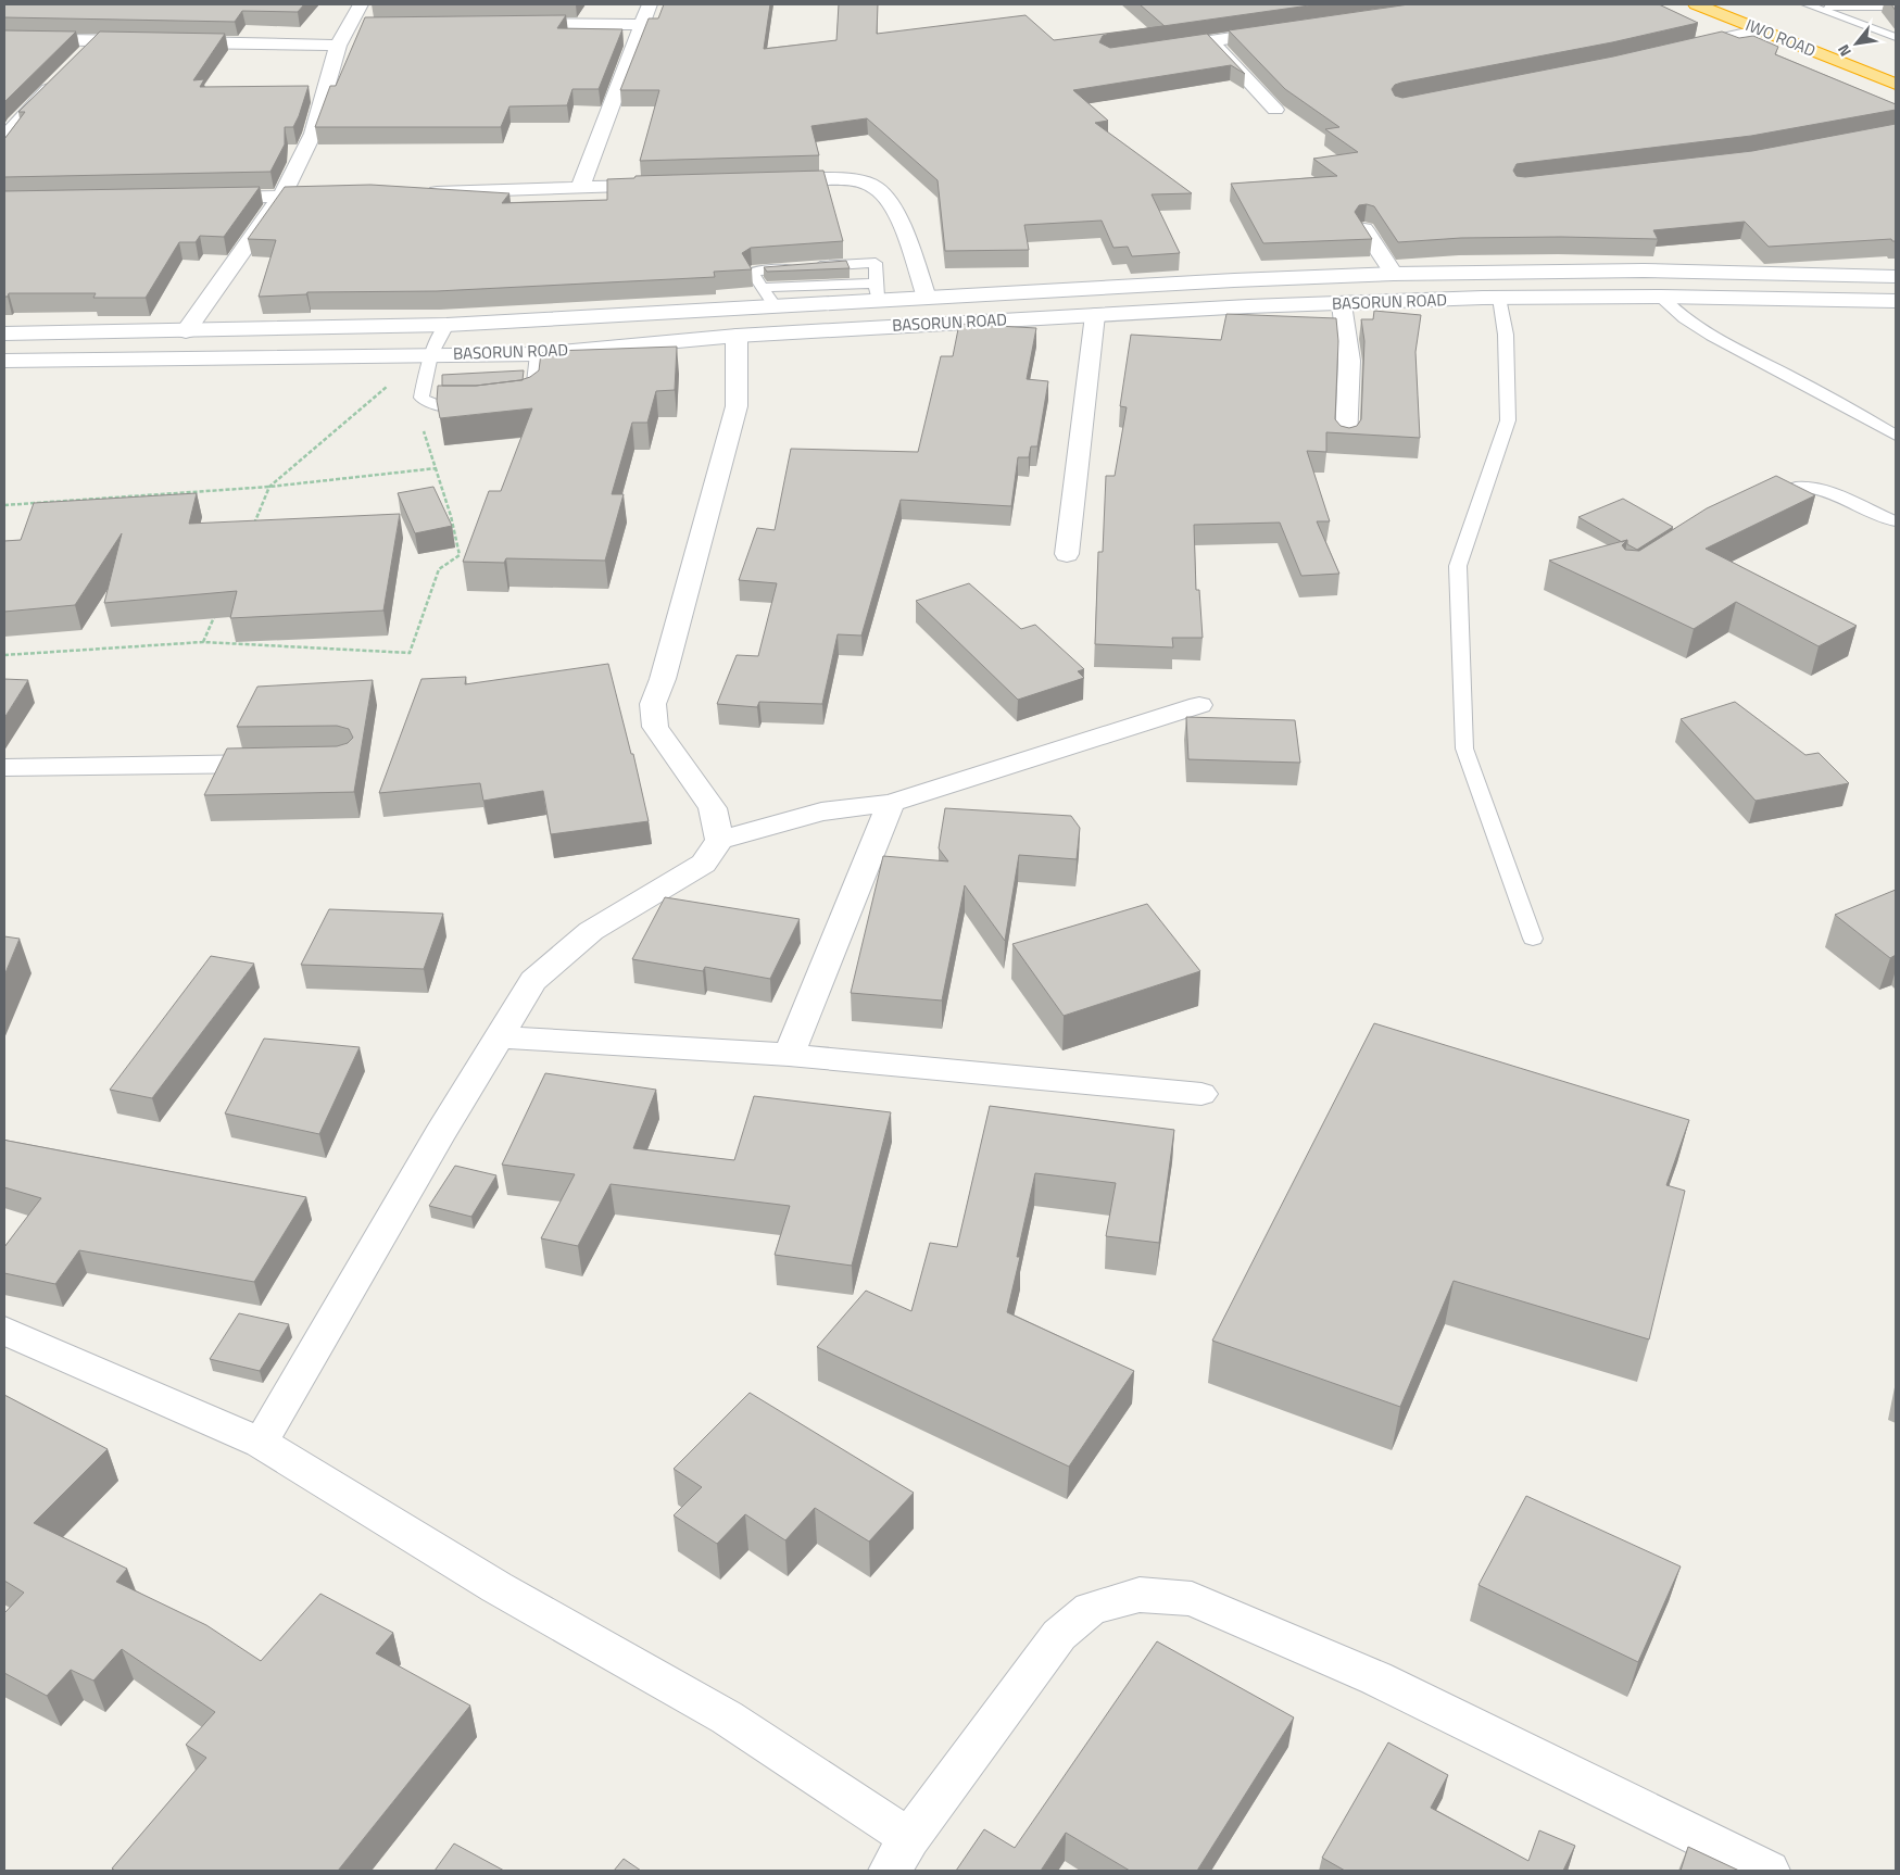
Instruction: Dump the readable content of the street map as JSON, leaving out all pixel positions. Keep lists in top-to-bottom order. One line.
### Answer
{"streets":{"highway":["IWO ROAD"],"street":["BASORUN ROAD"]},"north":"bottom left"}
